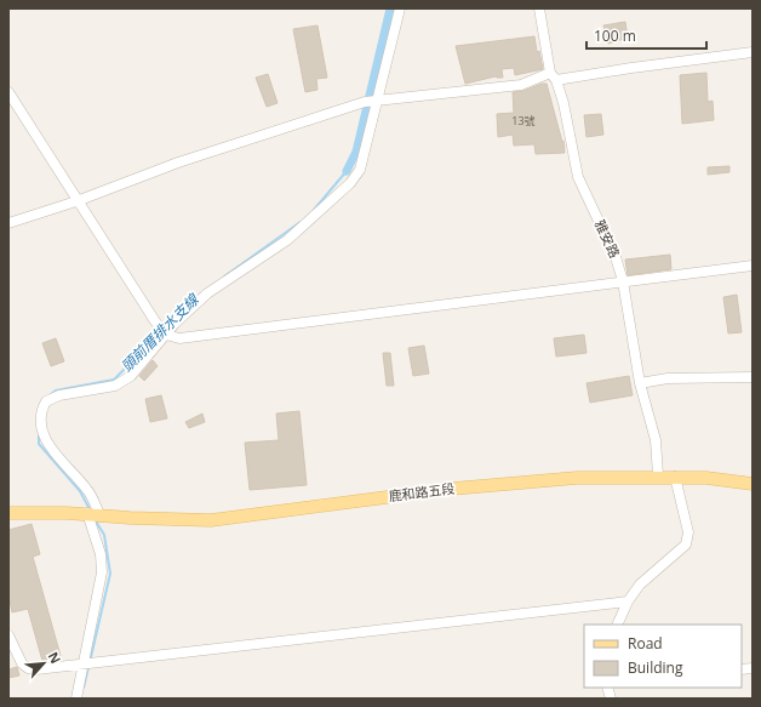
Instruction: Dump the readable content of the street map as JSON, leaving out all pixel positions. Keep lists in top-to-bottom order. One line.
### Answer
{"streets":{"main road":["鹿和路五段"],"street":["雅安路"]},"crossings":[["雅安路","鹿和路五段"]],"water":["頭前厝排水支線"],"house_numbers":["13號"],"legend":["Road","Building"],"scale_bar":"100 m","north":"top right"}
